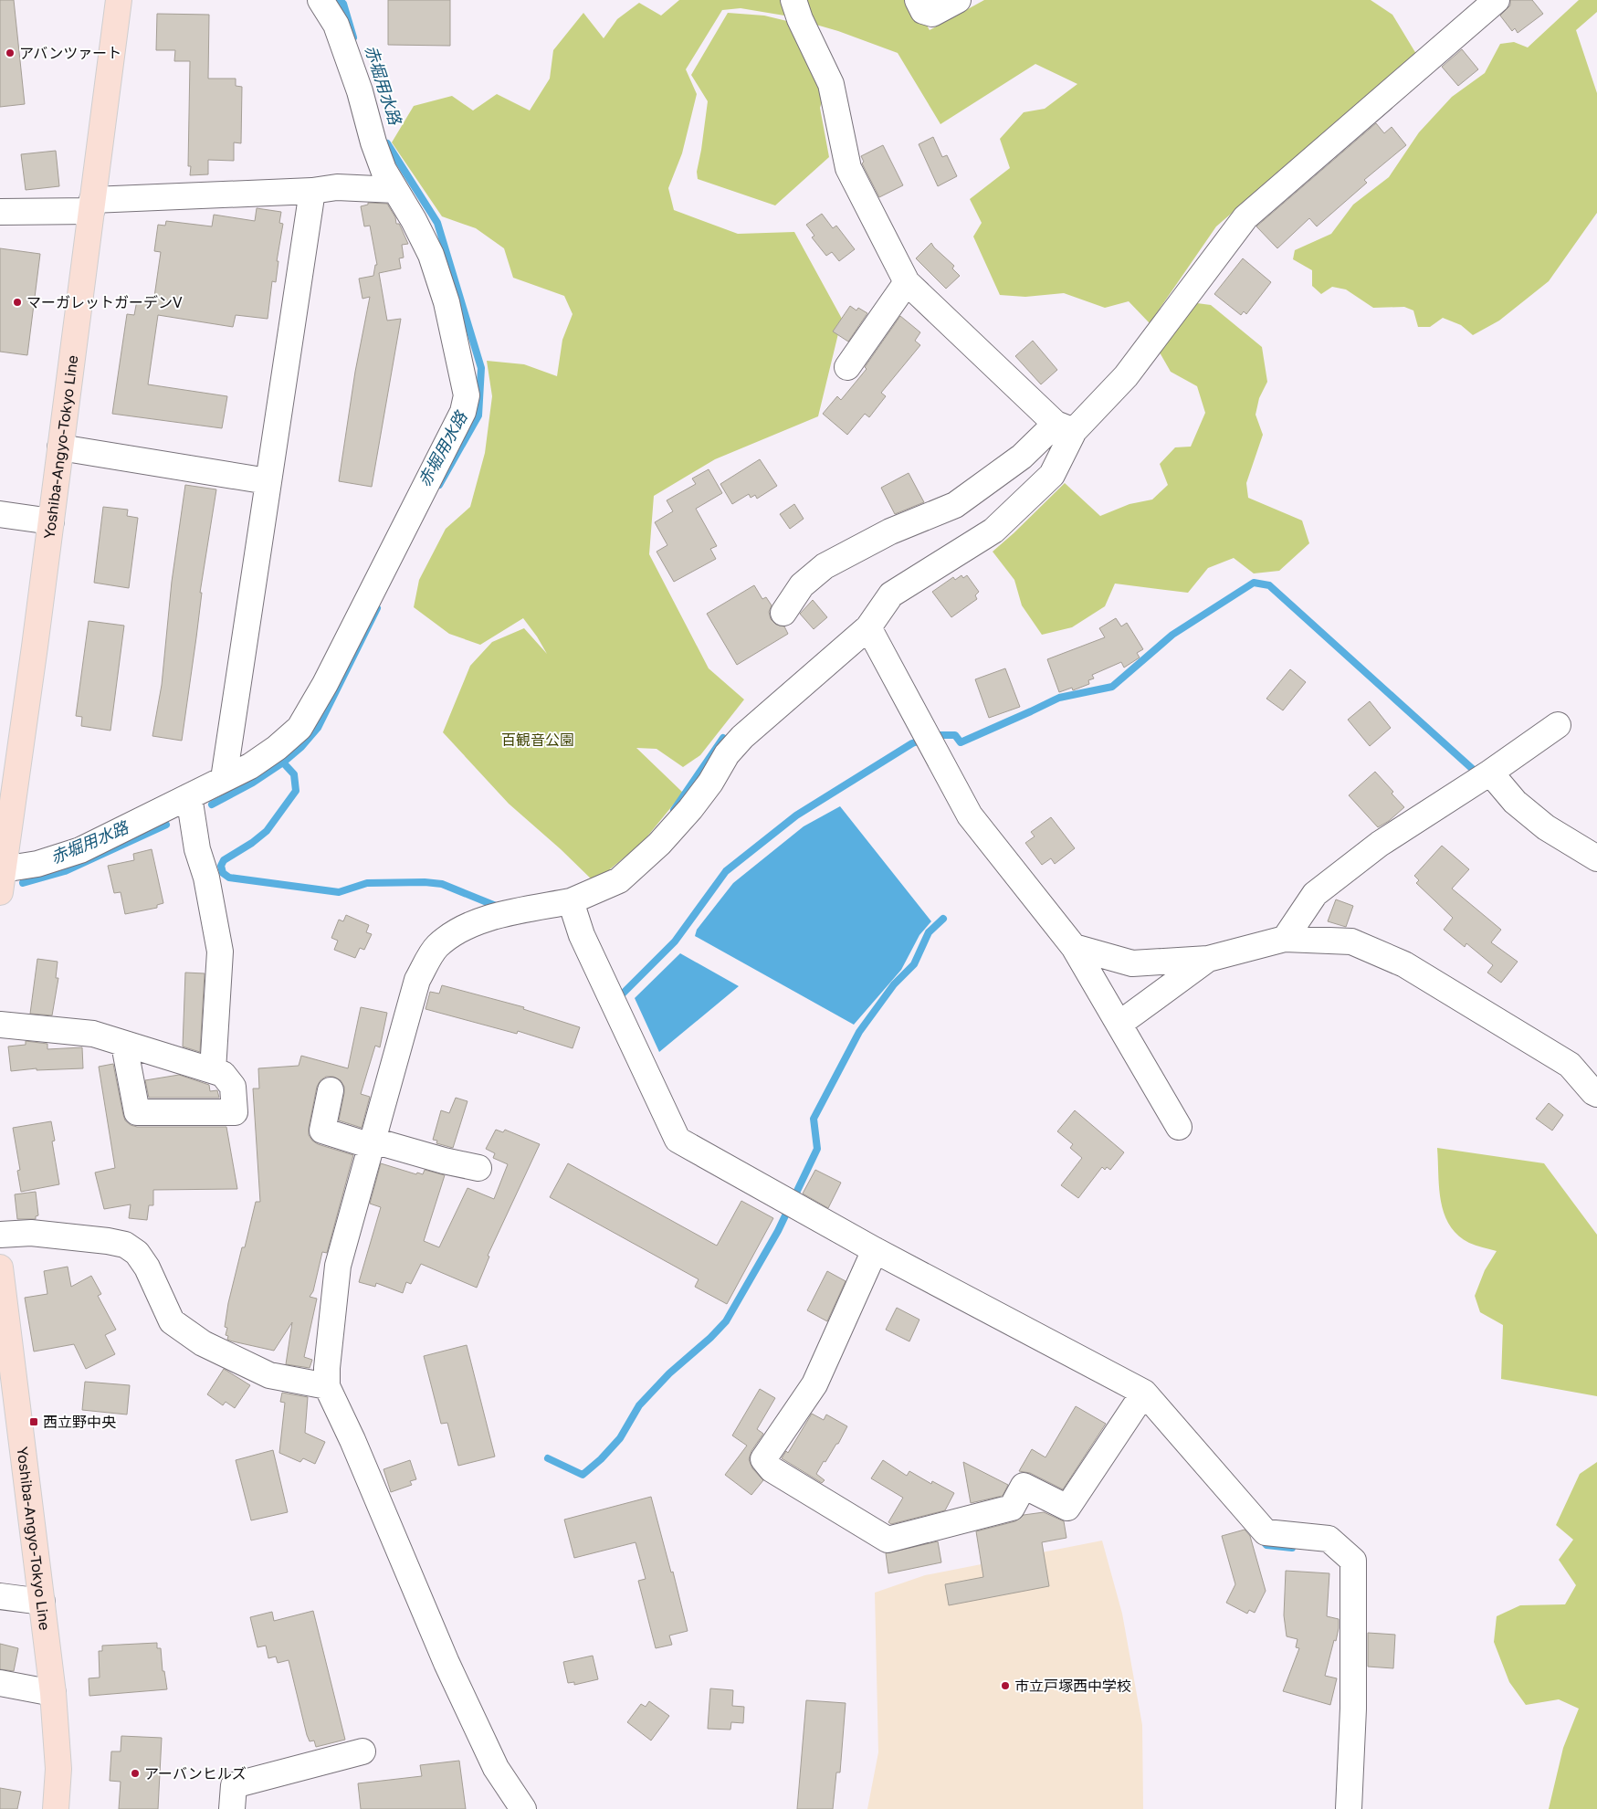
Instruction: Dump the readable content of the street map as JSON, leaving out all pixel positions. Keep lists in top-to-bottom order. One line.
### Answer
{"streets":{"main road":["Yoshiba-Angyo-Tokyo Line"]},"water":["赤堀用水路"],"parks":["百観音公園"],"places":{"other":["アバンツァート","マーガレットガーデンV","市立戸塚西中学校","アーバンヒルズ"],"transit":["西立野中央"]}}
